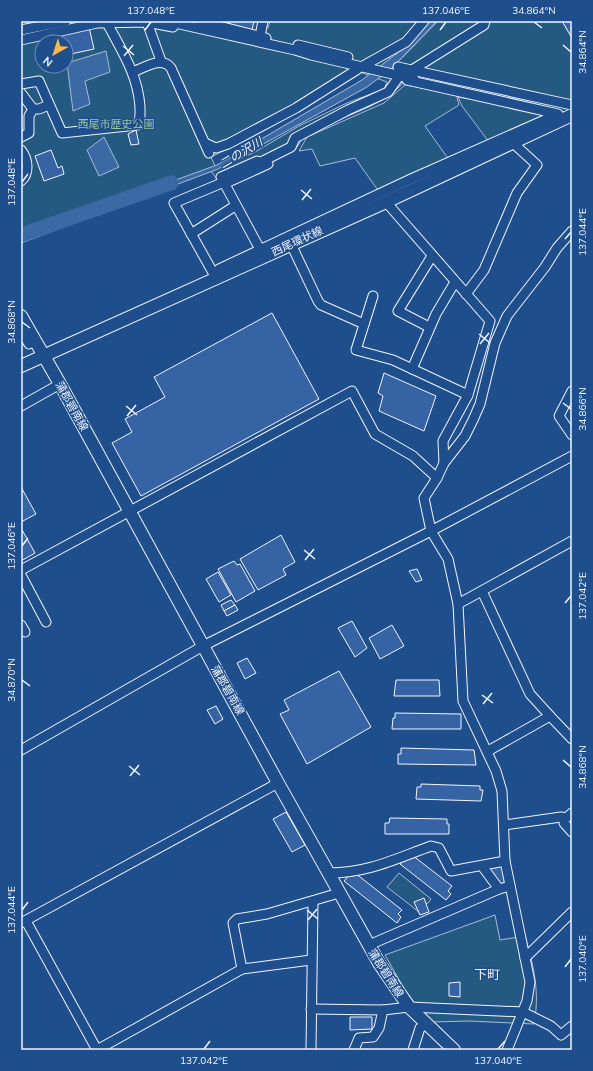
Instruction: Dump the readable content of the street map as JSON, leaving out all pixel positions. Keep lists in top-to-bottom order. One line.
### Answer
{"streets":{"main road":["西尾環状線","蒲郡碧南線"]},"crossings":[["西尾環状線","蒲郡碧南線"]],"districts":["下町"],"water":["二の沢川"],"parks":["西尾市歴史公園"],"north":"bottom left","coordinates":["137.048°E","137.046°E","34.864°N","137.044°E","34.868°N","34.866°N","137.042°E","34.870°N","137.040°E"]}
